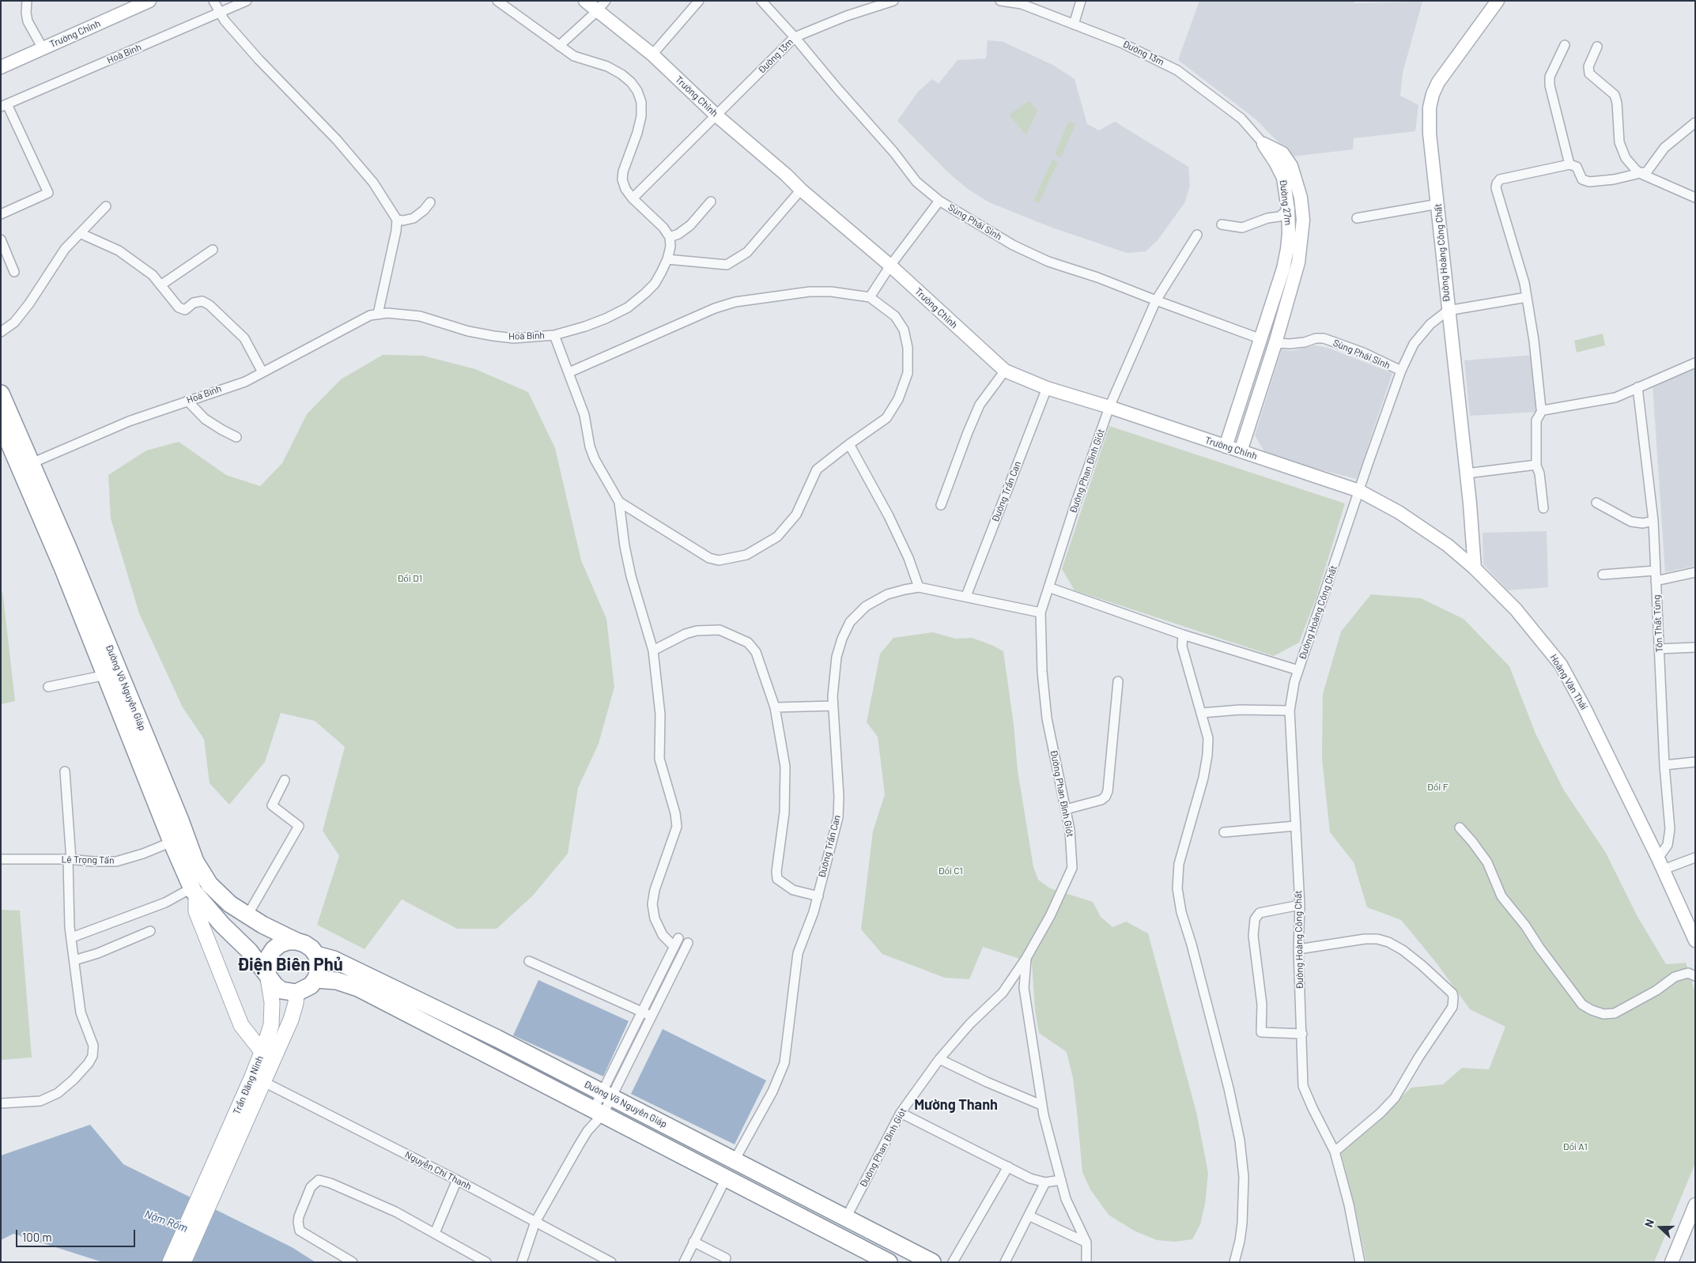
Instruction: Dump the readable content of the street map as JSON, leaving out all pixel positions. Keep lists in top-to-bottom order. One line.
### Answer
{"streets":{"highway":["Đường Võ Nguyên Giáp"],"main road":["Trần Đăng Ninh"],"street":["Trường Chinh","Đường 13m","Hoà Bình","Đường 27m","Sùng Phái Sinh","Đường Hoàng Công Chất","Đường Phan Đình Giót","Đường Trần Can","Tôn Thất Tùng","Hoàng Văn Thái","Lê Trọng Tấn","Nguyễn Chí Thanh"]},"crossings":[["Trường Chinh","Đường 13m"],["Trường Chinh","Đường 27m"],["Trường Chinh","Đường Hoàng Công Chất"],["Trường Chinh","Đường Phan Đình Giót"],["Trường Chinh","Đường Trần Can"],["Trường Chinh","Hoàng Văn Thái"],["Đường 13m","Đường 27m"],["Đường 13m","Sùng Phái Sinh"],["Hoà Bình","Đường Võ Nguyên Giáp"],["Đường 27m","Sùng Phái Sinh"],["Sùng Phái Sinh","Đường Hoàng Công Chất"],["Sùng Phái Sinh","Đường Phan Đình Giót"],["Đường Hoàng Công Chất","Hoàng Văn Thái"],["Đường Phan Đình Giót","Đường Trần Can"],["Đường Phan Đình Giót","Đường Võ Nguyên Giáp"],["Đường Trần Can","Đường Võ Nguyên Giáp"],["Tôn Thất Tùng","Hoàng Văn Thái"],["Đường Võ Nguyên Giáp","Lê Trọng Tấn"],["Đường Võ Nguyên Giáp","Trần Đăng Ninh"],["Trần Đăng Ninh","Nguyễn Chí Thanh"]],"districts":["Điện Biên Phủ","Mường Thanh"],"water":["Nậm Rốm"],"parks":["Đồi D1","Đồi F","Đồi C1","Đồi A1"],"scale_bar":"100 m","north":"left"}
